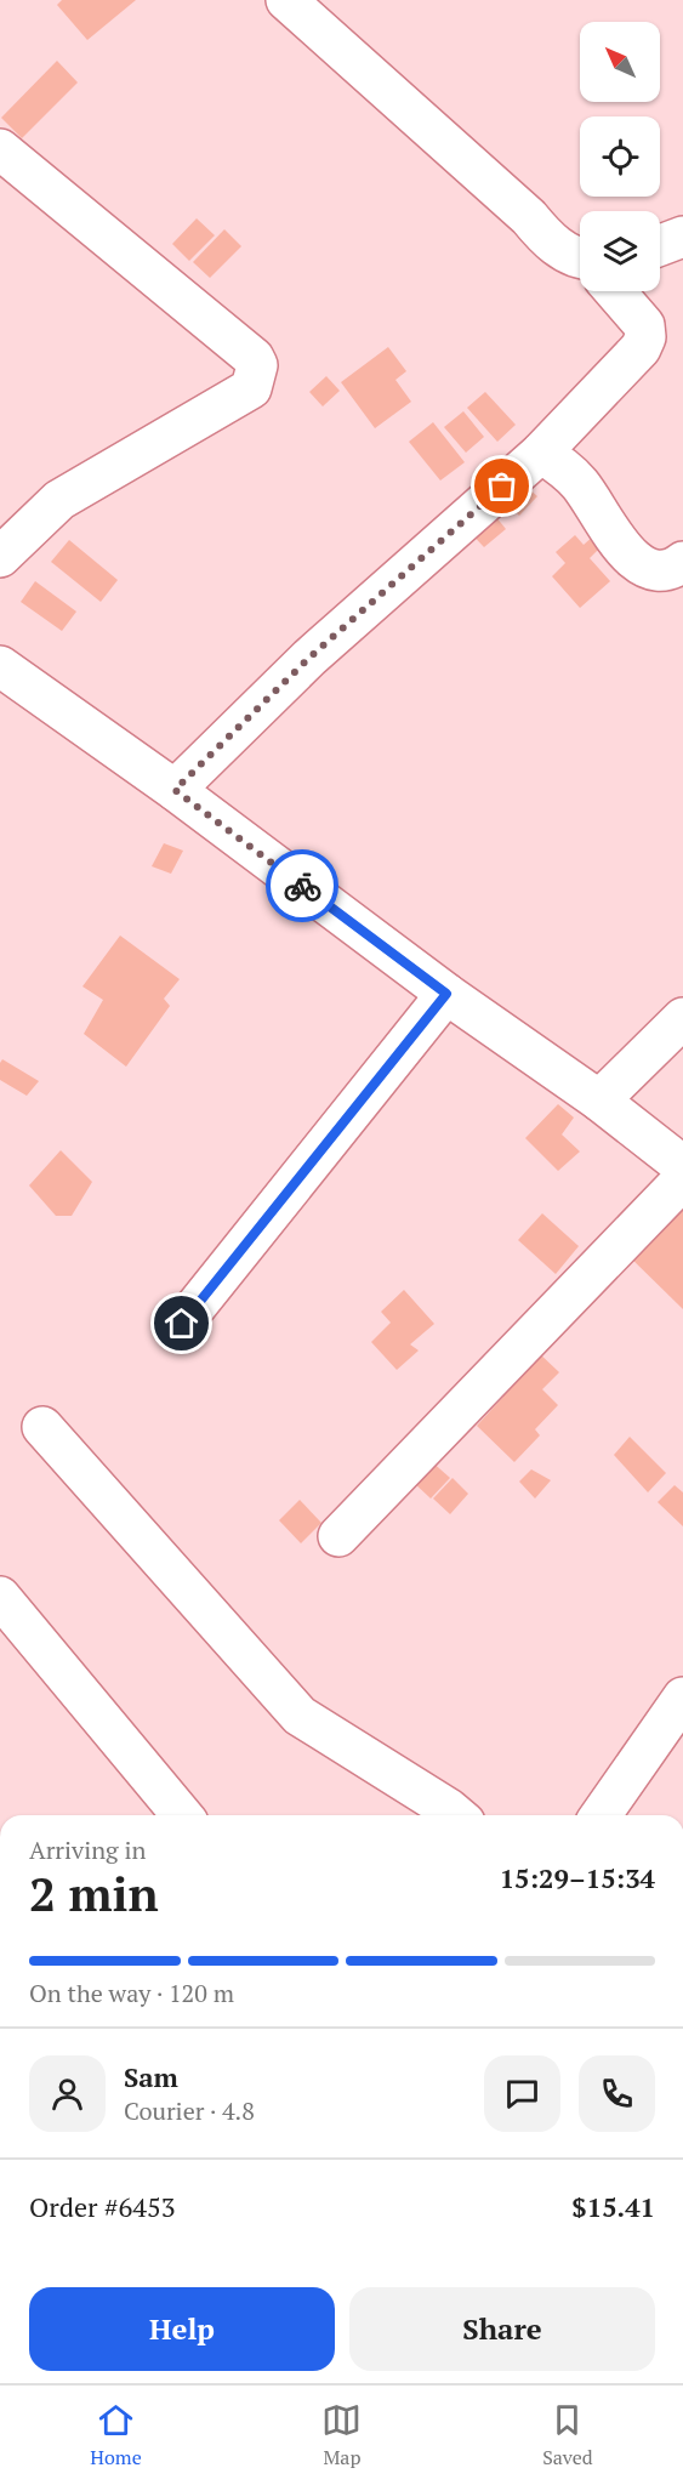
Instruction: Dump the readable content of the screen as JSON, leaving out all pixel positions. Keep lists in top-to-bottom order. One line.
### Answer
{"north":"top left","page":{"heading":["2 min","Arriving in","15:29–15:34"],"panel":["Sam","Courier · 4.8","Order #6453","$15.41"],"bar":"On the way · 120 m","buttons":["Help","Share"],"tabs":["Home","Map","Saved"]}}
